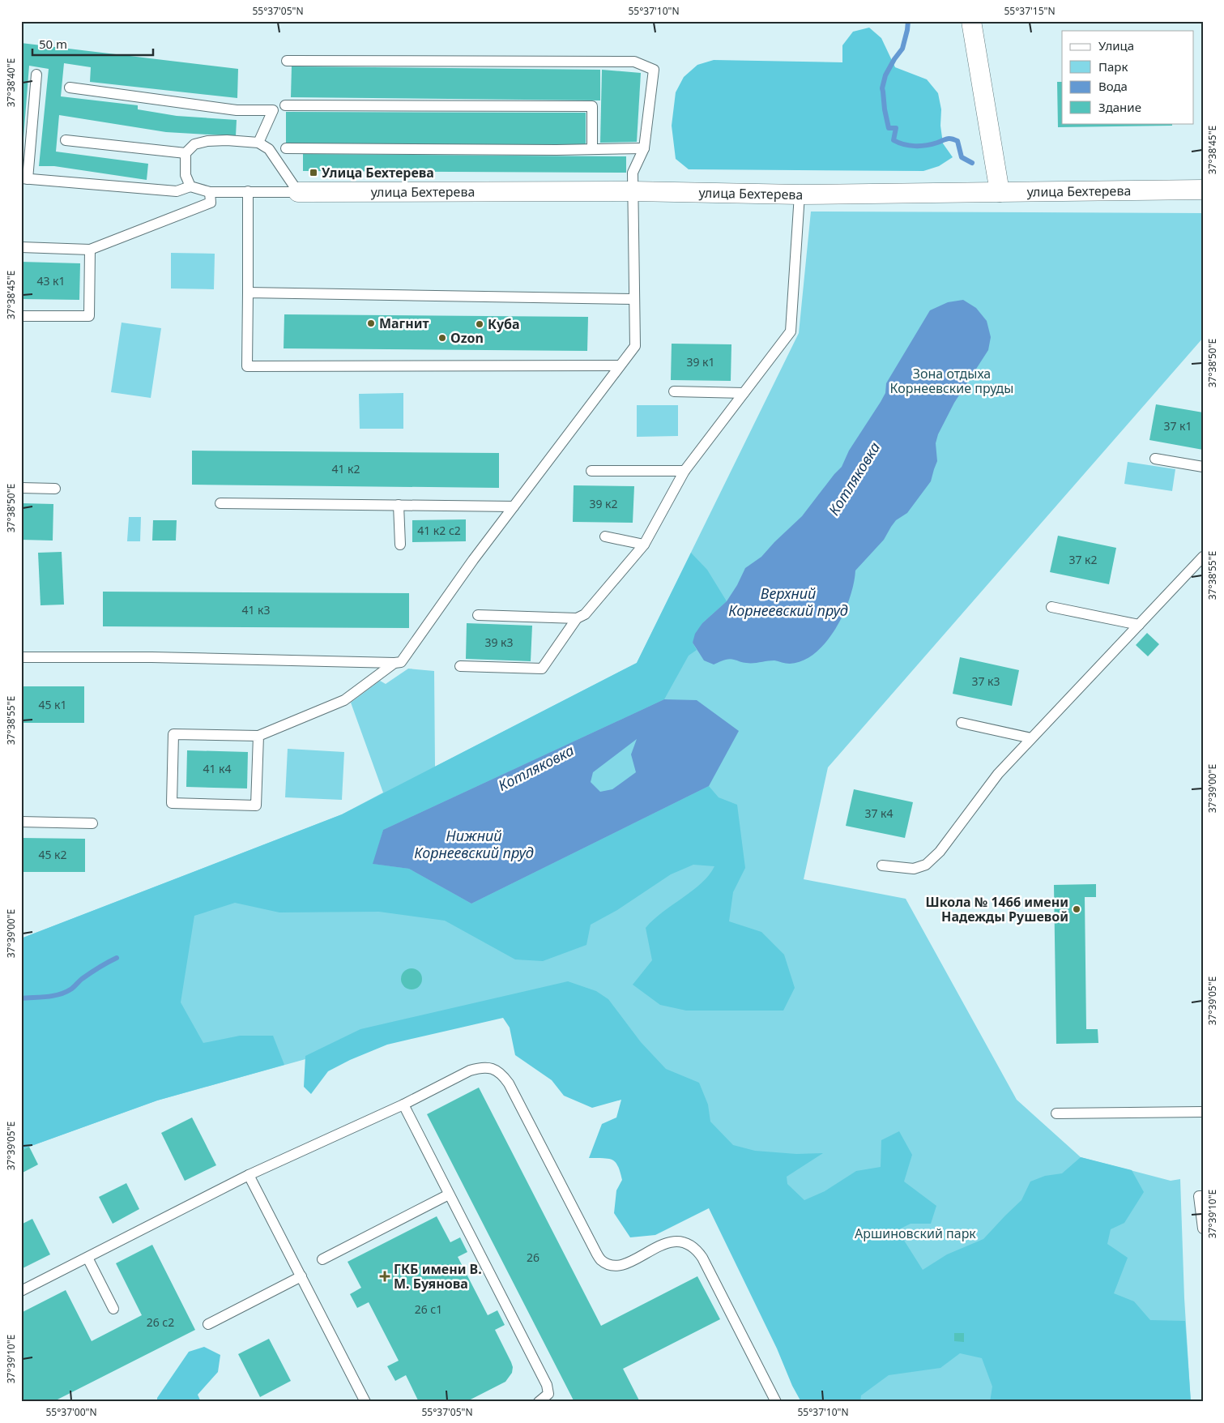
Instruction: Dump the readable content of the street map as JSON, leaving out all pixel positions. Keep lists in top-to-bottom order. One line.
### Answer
{"streets":{"street":["улица Бехтерева"]},"water":["Котляковка","Верхний Корнеевский пруд","Нижний Корнеевский пруд"],"parks":["Зона отдыха Корнеевские пруды","Аршиновский парк"],"places":{"transit":["Улица Бехтерева"],"other":["Магнит","Куба","Ozon","Школа № 1466 имени Надежды Рушевой"],"health":["ГКБ имени В. М. Буянова"]},"house_numbers":["43 к1","39 к1","37 к1","41 к2","39 к2","41 к2 с2","37 к2","41 к3","39 к3","37 к3","45 к1","41 к4","37 к4","45 к2","26","26 с1","26 с2"],"legend":["Улица","Парк","Вода","Здание"],"scale_bar":"50 m","coordinates":["55°37'05\"N","55°37'10\"N","55°37'15\"N","37°38'40\"E","37°38'45\"E","37°38'50\"E","37°38'55\"E","37°39'00\"E","37°39'05\"E","37°39'10\"E","55°37'00\"N"]}
